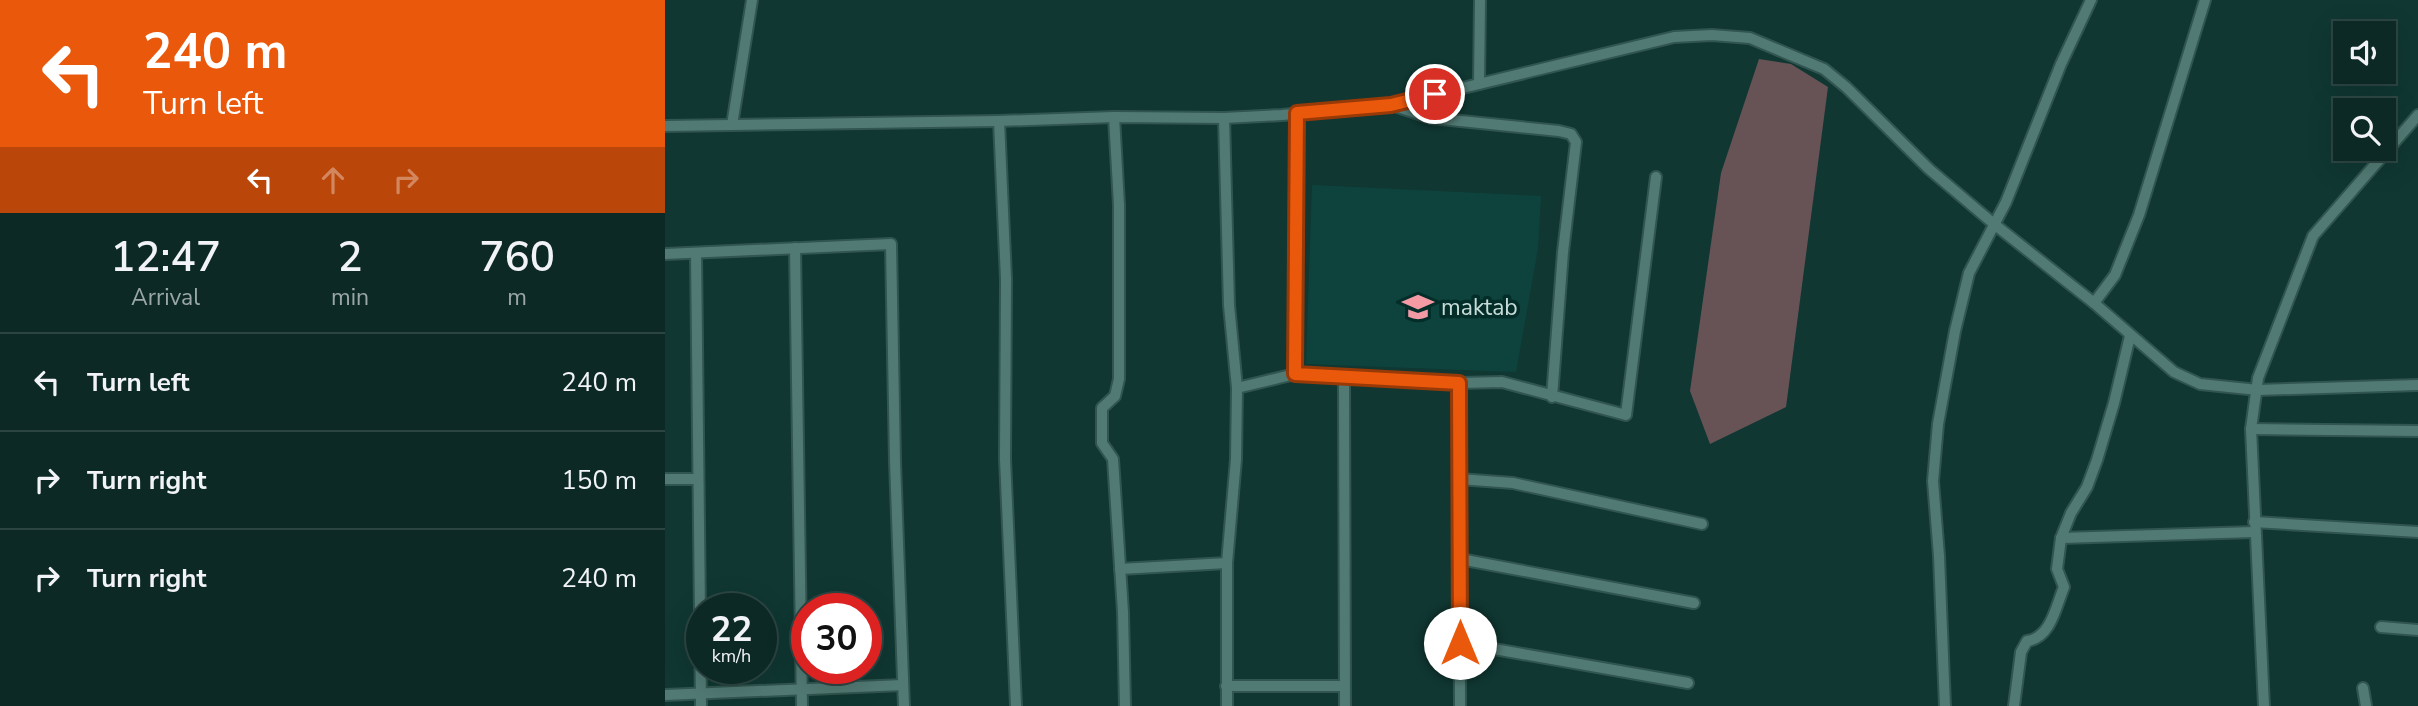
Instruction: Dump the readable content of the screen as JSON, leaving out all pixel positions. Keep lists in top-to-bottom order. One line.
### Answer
{"places":{"school or university":["maktab"]},"page":{"turn":["240 m","Turn left"],"eta":["12:47","Arrival","2","min","760","m"],"list":[{"name":"Turn left","value":"240 m"},{"name":"Turn right","value":"150 m"},{"name":"Turn right","value":"240 m"}],"speed":"22 km/h","limit":"30"}}
